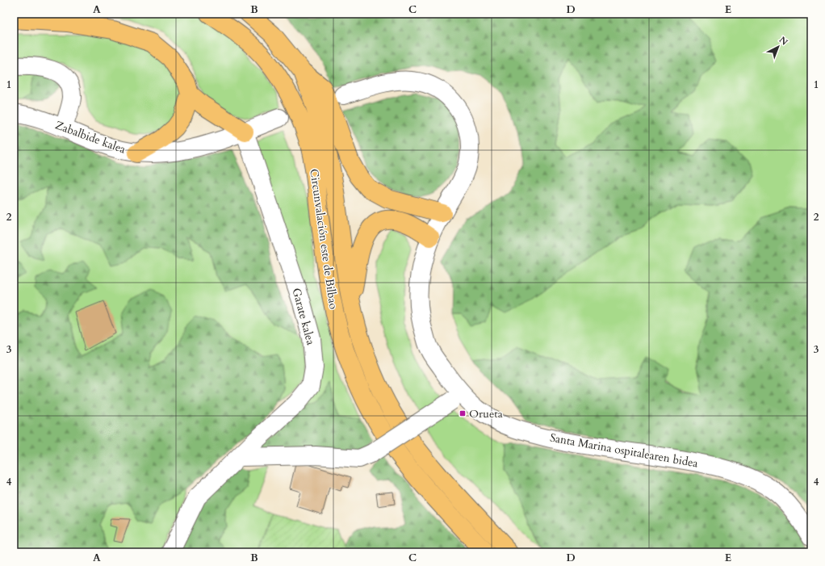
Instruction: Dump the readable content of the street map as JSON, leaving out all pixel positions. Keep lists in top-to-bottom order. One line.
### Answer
{"streets":{"main road":["Circunvalación este de Bilbao"],"street":["Zabalbide kalea","Garate kalea","Santa Marina ospitalearen bidea"]},"crossings":[["Zabalbide kalea","Garate kalea"]],"places":{"transit":["Orueta"]},"north":"top right","grid":{"columns":["A","B","C","D","E"],"rows":["1","2","3","4"]}}
